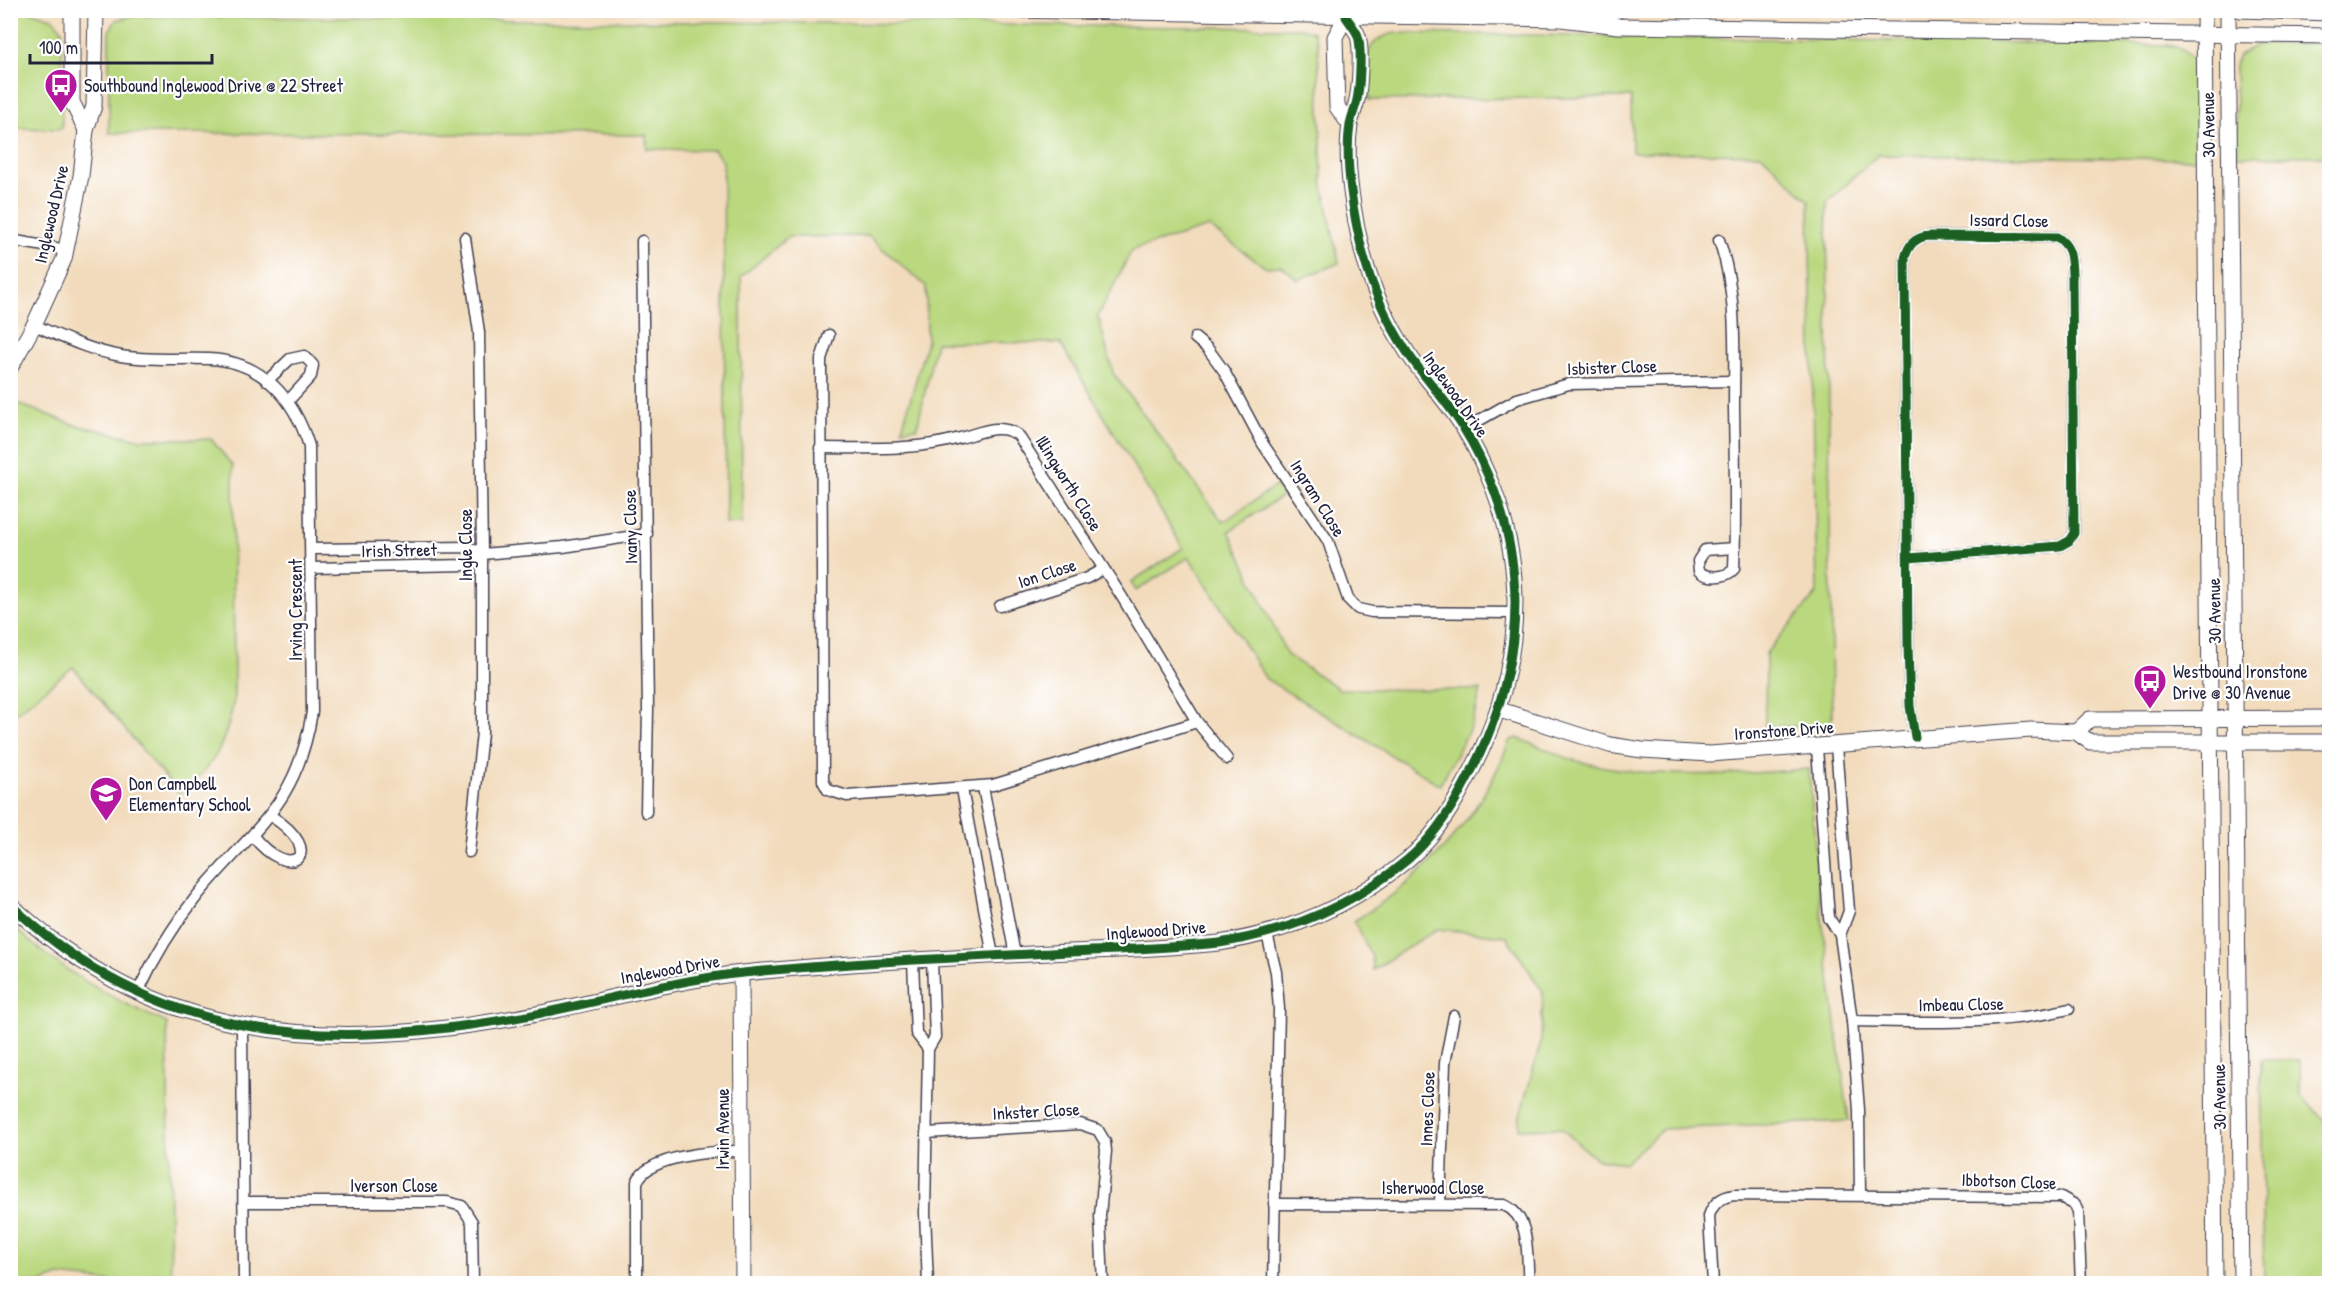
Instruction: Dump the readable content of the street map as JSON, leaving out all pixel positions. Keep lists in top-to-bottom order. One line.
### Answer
{"streets":{"street":["30 Avenue","Inglewood Drive","Issard Close","Isbister Close","Illingworth Close","Ingram Close","Ivany Close","Ingle Close","Irish Street","Ion Close","Irving Crescent","Ironstone Drive","Imbeau Close","Innes Close","Inkster Close","Irwin Avenue","Ibbotson Close","Iverson Close","Isherwood Close"]},"crossings":[["30 Avenue","Ironstone Drive"],["Inglewood Drive","Isbister Close"],["Inglewood Drive","Ingram Close"],["Inglewood Drive","Irving Crescent"],["Inglewood Drive","Ironstone Drive"],["Inglewood Drive","Irwin Avenue"],["Issard Close","Ironstone Drive"],["Illingworth Close","Ion Close"],["Ivany Close","Irish Street"],["Ingle Close","Irish Street"],["Irish Street","Irving Crescent"],["Innes Close","Isherwood Close"]],"places":{"bus stop":["Southbound Inglewood Drive @ 22 Street","Westbound Ironstone Drive @ 30 Avenue"],"school or university":["Don Campbell Elementary School"]},"scale_bar":"100 m"}
